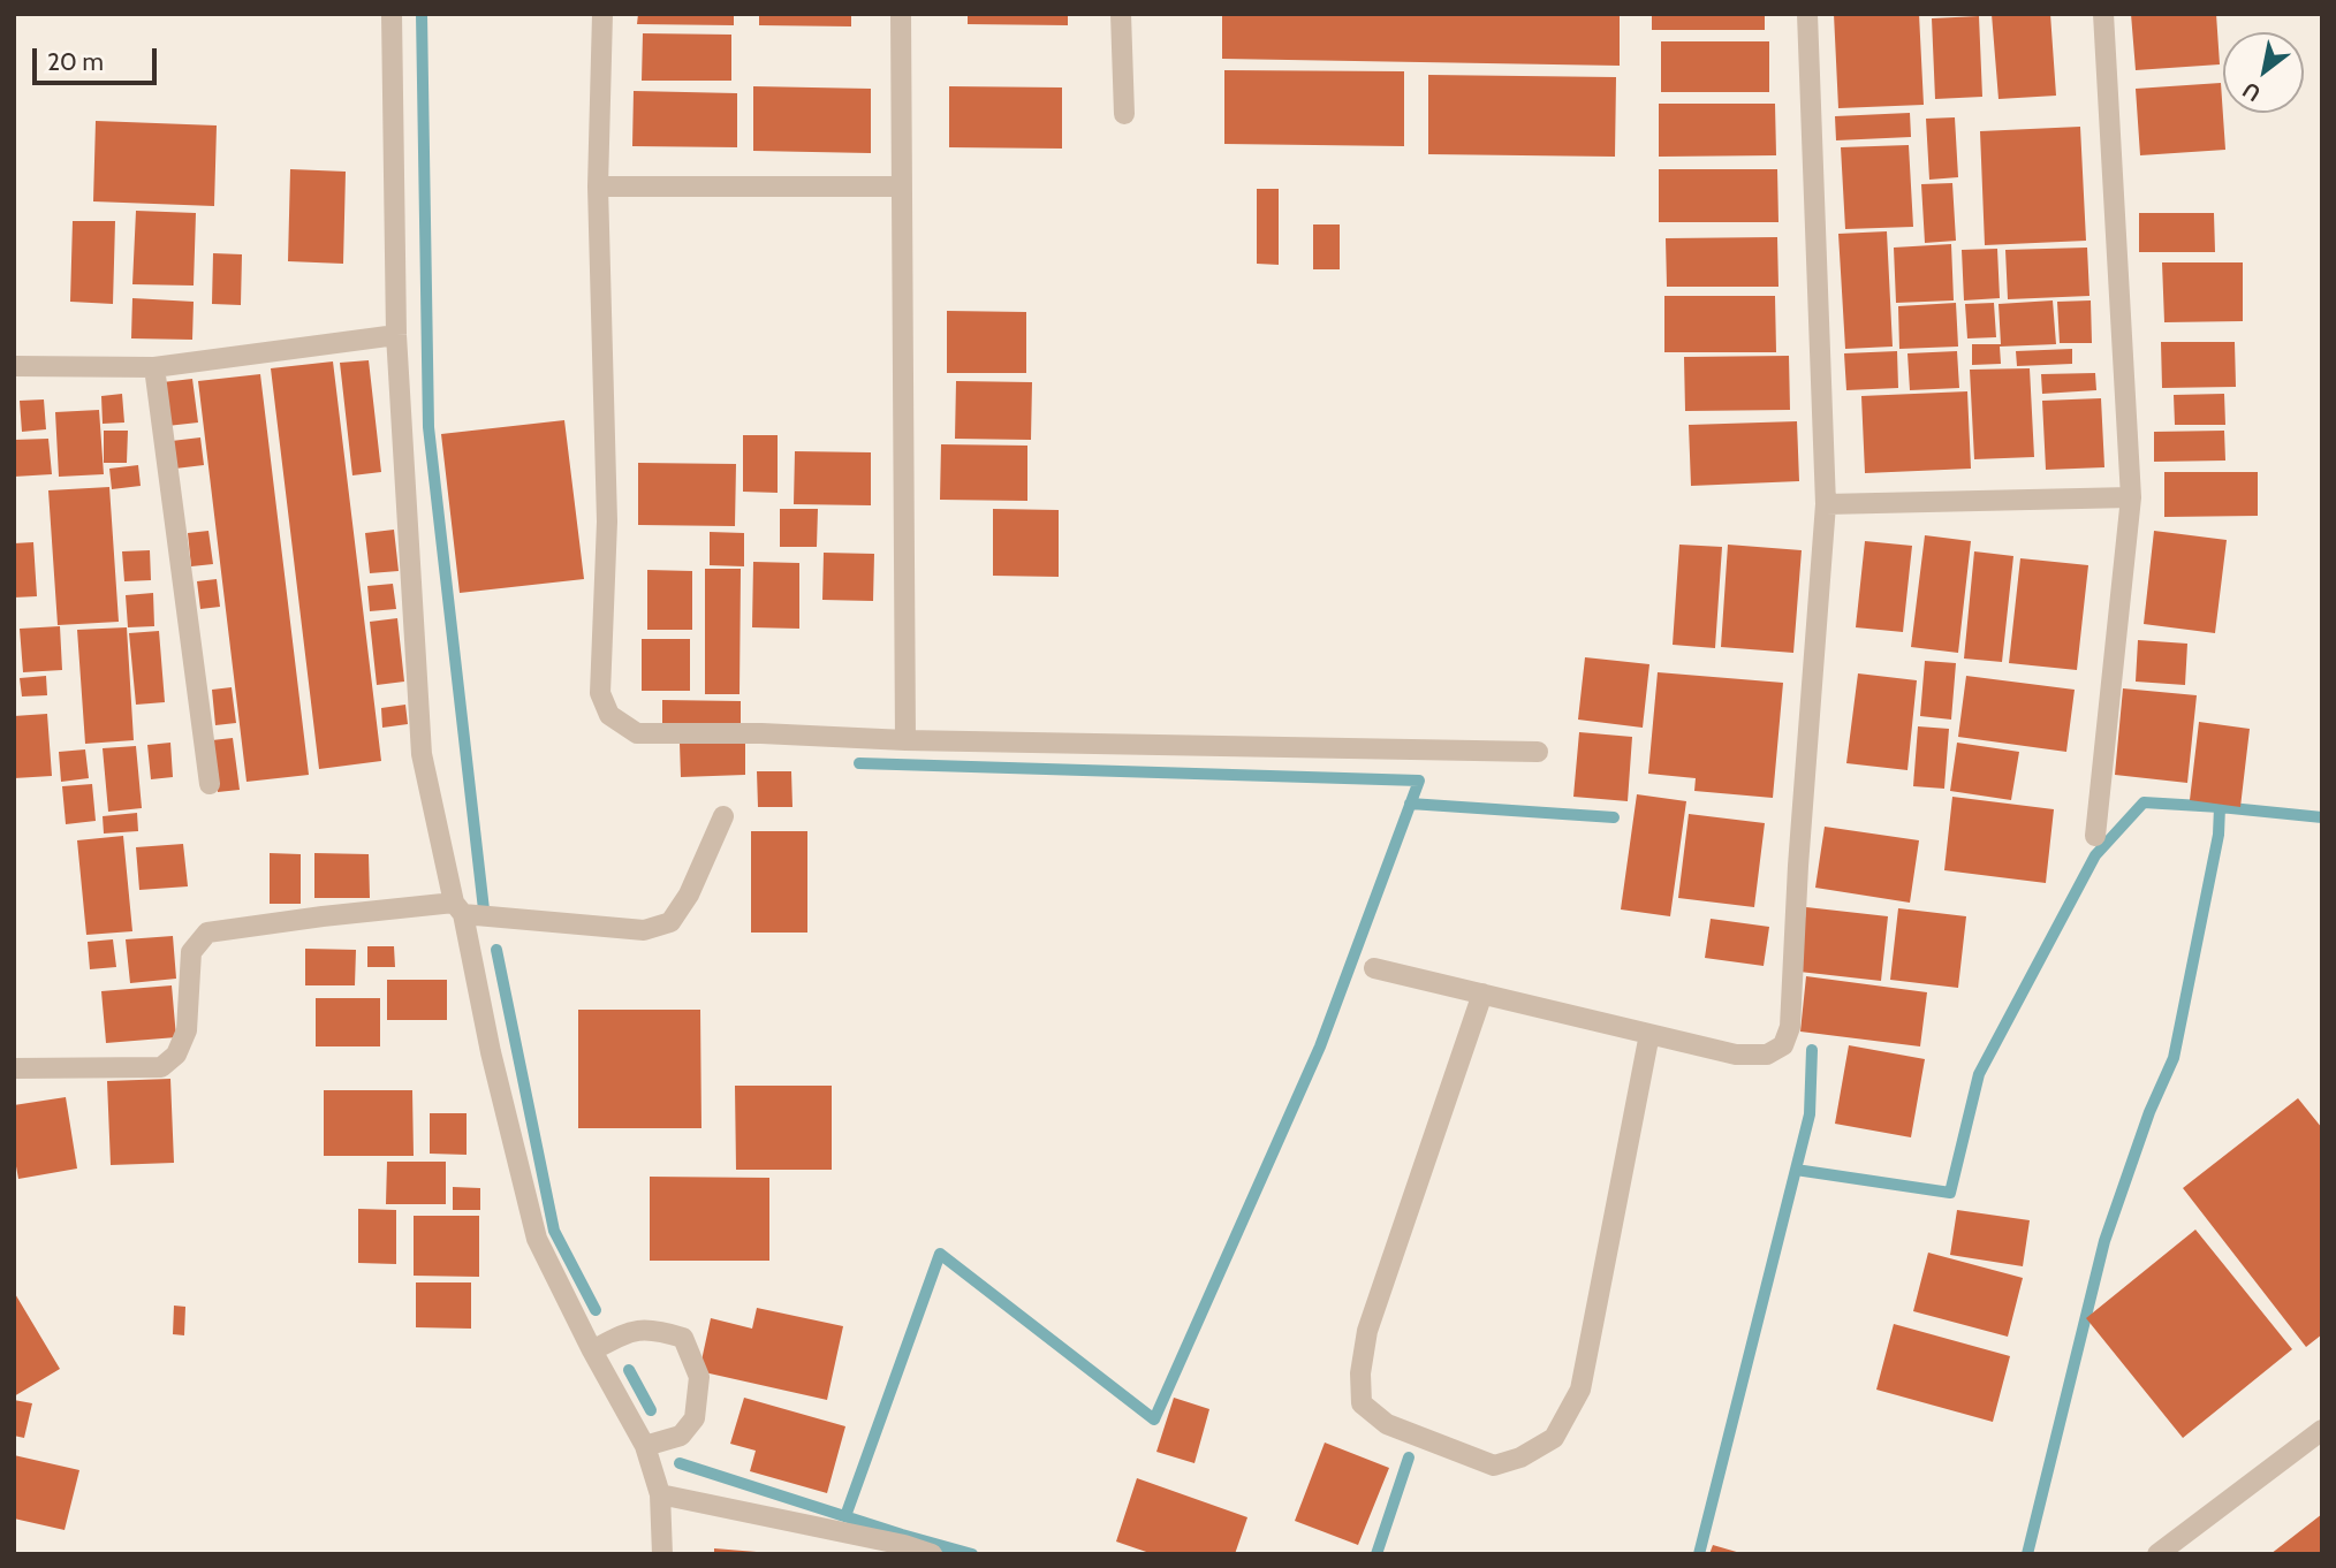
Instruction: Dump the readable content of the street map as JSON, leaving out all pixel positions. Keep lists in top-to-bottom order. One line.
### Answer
{"scale_bar":"20 m","north":"bottom left"}
